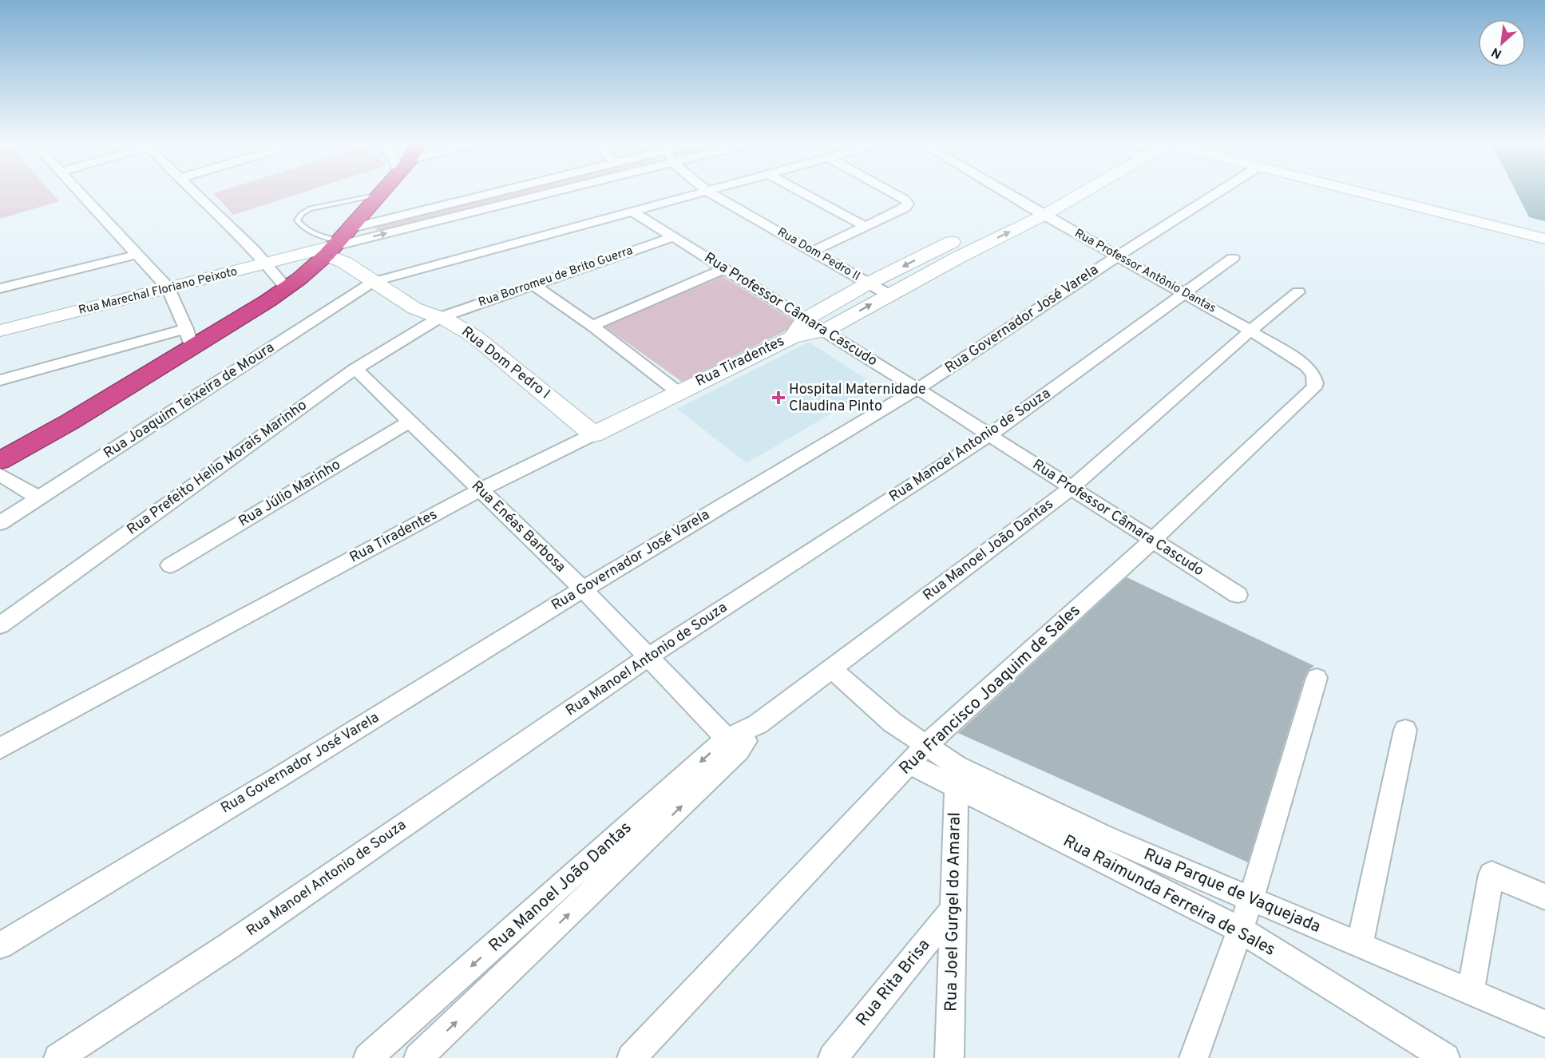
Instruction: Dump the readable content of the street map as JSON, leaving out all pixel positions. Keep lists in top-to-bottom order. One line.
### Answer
{"streets":{"street":["Rua Dom Pedro II","Rua Professor Antônio Dantas","Rua Borromeu de Brito Guerra","Rua Marechal Floriano Peixoto","Rua Professor Câmara Cascudo","Rua Governador José Varela","Rua Tiradentes","Rua Dom Pedro I","Rua Joaquim Teixeira de Moura","Rua Manoel Antonio de Souza","Rua Prefeito Helio Morais Marinho","Rua Júlio Marinho","Rua Enéas Barbosa","Rua Manoel João Dantas","Rua Francisco Joaquim de Sales","Rua Parque de Vaquejada","Rua Raimunda Ferreira de Sales","Rua Joel Gurgel do Amaral","Rua Rita Brisa"]},"crossings":[["Rua Dom Pedro II","Rua Tiradentes"],["Rua Professor Antônio Dantas","Rua Governador José Varela"],["Rua Professor Antônio Dantas","Rua Tiradentes"],["Rua Professor Antônio Dantas","Rua Manoel Antonio de Souza"],["Rua Professor Antônio Dantas","Rua Manoel João Dantas"],["Rua Professor Antônio Dantas","Rua Francisco Joaquim de Sales"],["Rua Borromeu de Brito Guerra","Rua Professor Câmara Cascudo"],["Rua Borromeu de Brito Guerra","Rua Dom Pedro I"],["Rua Borromeu de Brito Guerra","Rua Prefeito Helio Morais Marinho"],["Rua Marechal Floriano Peixoto","Rua Dom Pedro I"],["Rua Professor Câmara Cascudo","Rua Governador José Varela"],["Rua Professor Câmara Cascudo","Rua Tiradentes"],["Rua Professor Câmara Cascudo","Rua Joaquim Teixeira de Moura"],["Rua Professor Câmara Cascudo","Rua Manoel Antonio de Souza"],["Rua Professor Câmara Cascudo","Rua Manoel João Dantas"],["Rua Professor Câmara Cascudo","Rua Francisco Joaquim de Sales"],["Rua Governador José Varela","Rua Enéas Barbosa"],["Rua Tiradentes","Rua Dom Pedro I"],["Rua Tiradentes","Rua Enéas Barbosa"],["Rua Dom Pedro I","Rua Joaquim Teixeira de Moura"],["Rua Dom Pedro I","Rua Prefeito Helio Morais Marinho"],["Rua Manoel Antonio de Souza","Rua Enéas Barbosa"],["Rua Prefeito Helio Morais Marinho","Rua Enéas Barbosa"],["Rua Júlio Marinho","Rua Enéas Barbosa"],["Rua Enéas Barbosa","Rua Manoel João Dantas"],["Rua Manoel João Dantas","Rua Raimunda Ferreira de Sales"],["Rua Francisco Joaquim de Sales","Rua Raimunda Ferreira de Sales"],["Rua Parque de Vaquejada","Rua Raimunda Ferreira de Sales"],["Rua Parque de Vaquejada","Rua Joel Gurgel do Amaral"],["Rua Raimunda Ferreira de Sales","Rua Joel Gurgel do Amaral"],["Rua Joel Gurgel do Amaral","Rua Rita Brisa"]],"places":{"health":["Hospital Maternidade Claudina Pinto"]},"north":"bottom left"}
